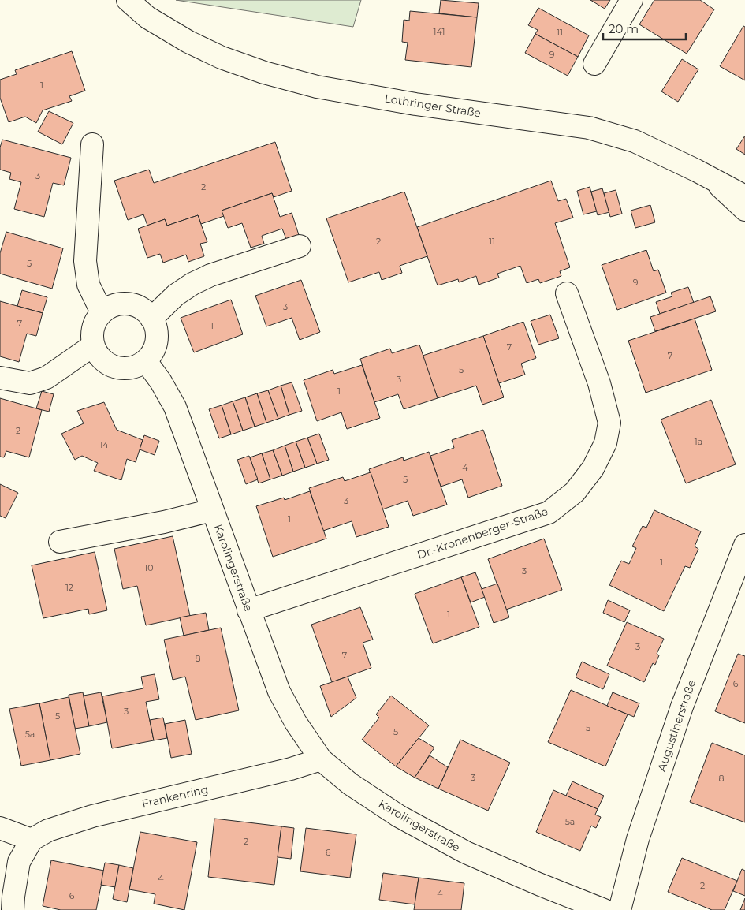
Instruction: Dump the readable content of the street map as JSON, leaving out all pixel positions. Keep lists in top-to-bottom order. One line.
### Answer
{"streets":{"street":["Lothringer Straße","Dr.-Kronenberger-Straße","Karolingerstraße","Augustinerstraße","Frankenring"]},"crossings":[["Dr.-Kronenberger-Straße","Karolingerstraße"],["Karolingerstraße","Frankenring"]],"house_numbers":["141","11","9","1","3","2","2","11","5","9","3","7","1","7","7","5","3","1","2","1a","14","4","5","3","1","1","10","3","12","1","3","7","8","6","3","5","5","5","5a","3","8","5a","2","6","4","2","4","6"],"scale_bar":"20 m"}
